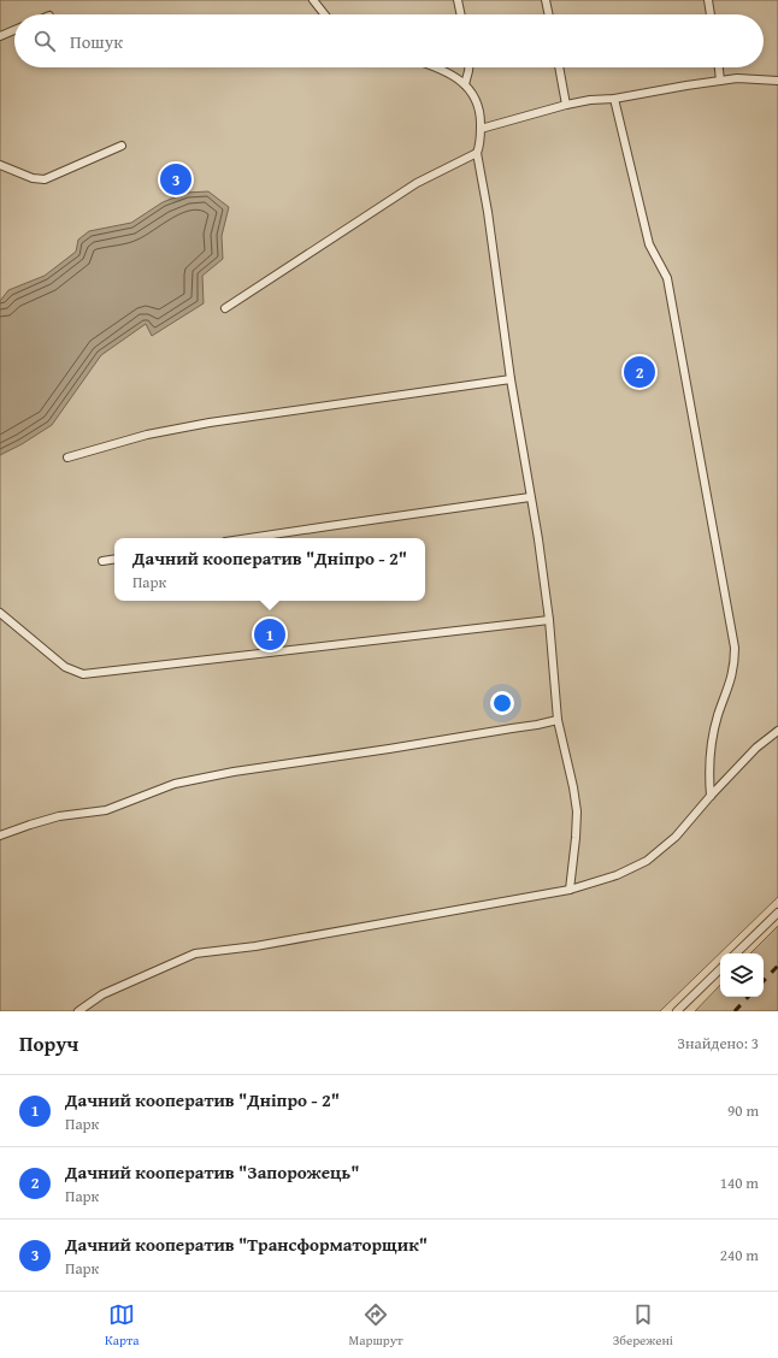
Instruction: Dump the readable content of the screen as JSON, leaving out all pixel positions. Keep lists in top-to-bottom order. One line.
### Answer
{"page":{"search":"Пошук","pins":["3","2","1"],"popup":["Дачний кооператив \"Дніпро - 2\"","Парк"],"heading":["Поруч","Знайдено: 3"],"list":[{"mark":"1","name":"Дачний кооператив \"Дніпро - 2\"","note":"Парк","value":"90 m"},{"mark":"2","name":"Дачний кооператив \"Запорожець\"","note":"Парк","value":"140 m"},{"mark":"3","name":"Дачний кооператив \"Трансформаторщик\"","note":"Парк","value":"240 m"}],"nav":["Карта","Маршрут","Збережені"]}}
